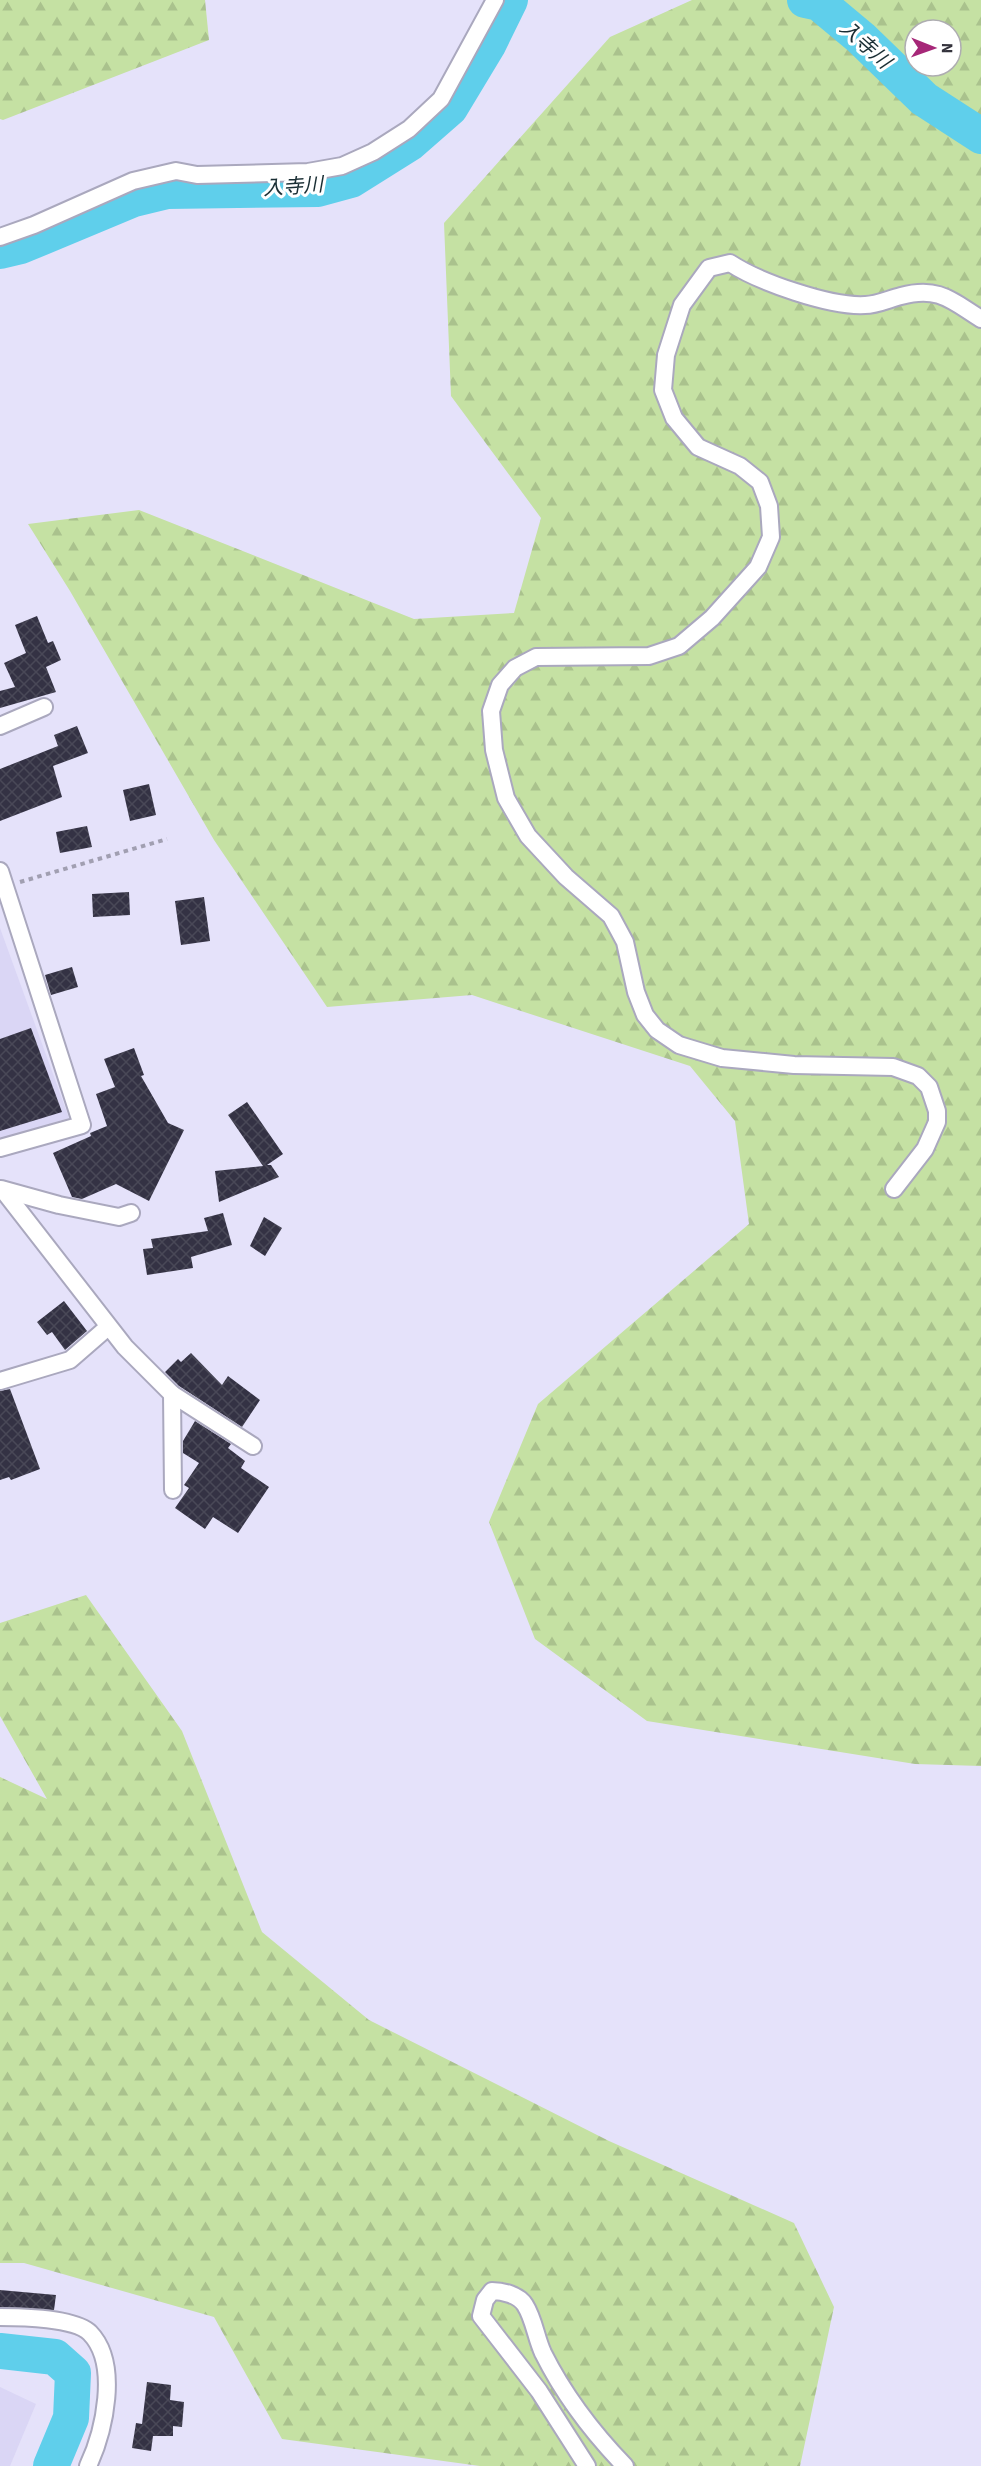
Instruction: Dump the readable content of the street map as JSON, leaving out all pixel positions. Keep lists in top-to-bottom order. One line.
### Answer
{"water":["入寺川"],"north":"right"}
